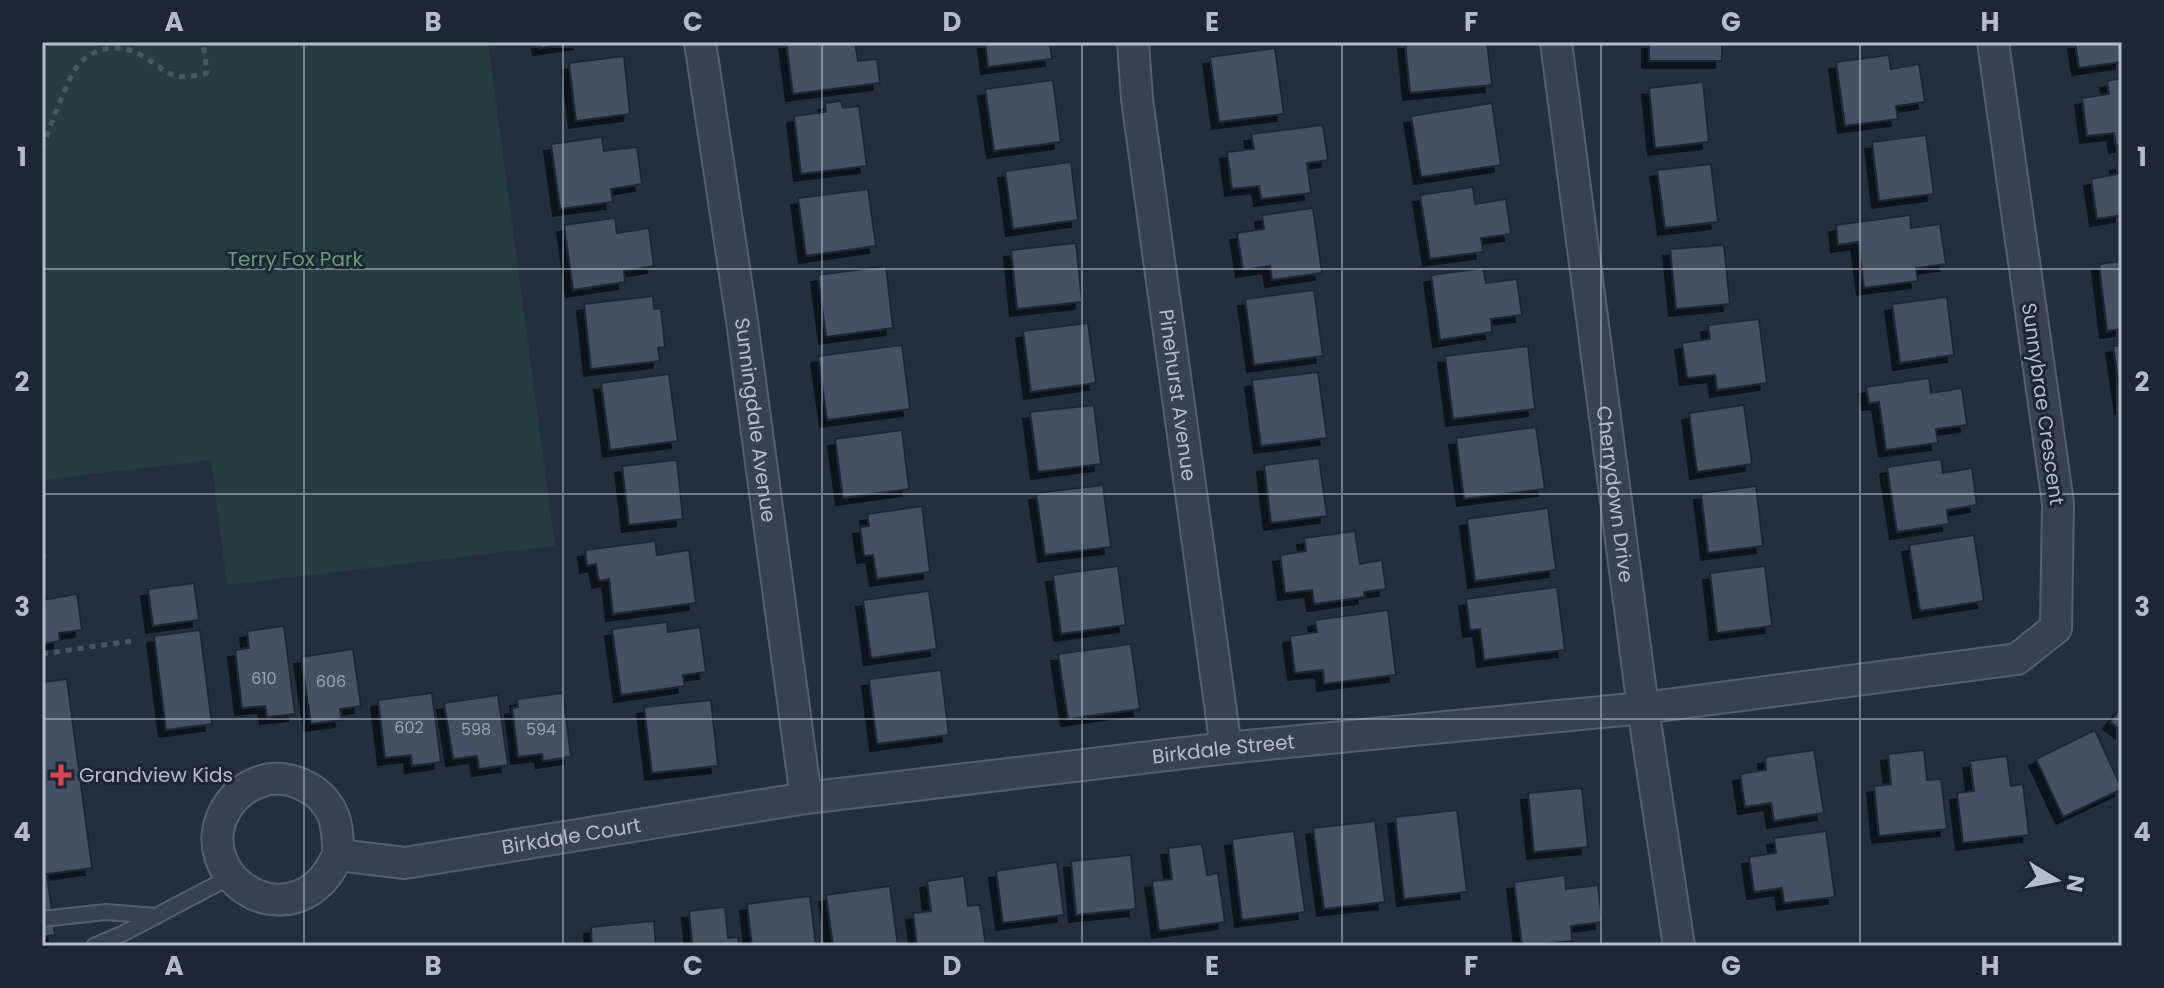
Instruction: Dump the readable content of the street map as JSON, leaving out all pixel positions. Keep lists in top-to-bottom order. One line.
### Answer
{"streets":{"street":["Pinehurst Avenue","Sunnybrae Crescent","Sunningdale Avenue","Cherrydown Drive","Birkdale Street","Birkdale Court"]},"crossings":[["Pinehurst Avenue","Birkdale Street"],["Sunnybrae Crescent","Cherrydown Drive"],["Sunnybrae Crescent","Birkdale Street"],["Sunningdale Avenue","Birkdale Street"],["Sunningdale Avenue","Birkdale Court"],["Cherrydown Drive","Birkdale Street"],["Birkdale Street","Birkdale Court"]],"parks":["Terry Fox Park"],"places":{"health":["Grandview Kids"]},"house_numbers":["610","606","602","598","594"],"north":"right","grid":{"columns":["A","B","C","D","E","F","G","H"],"rows":["1","2","3","4"]}}
